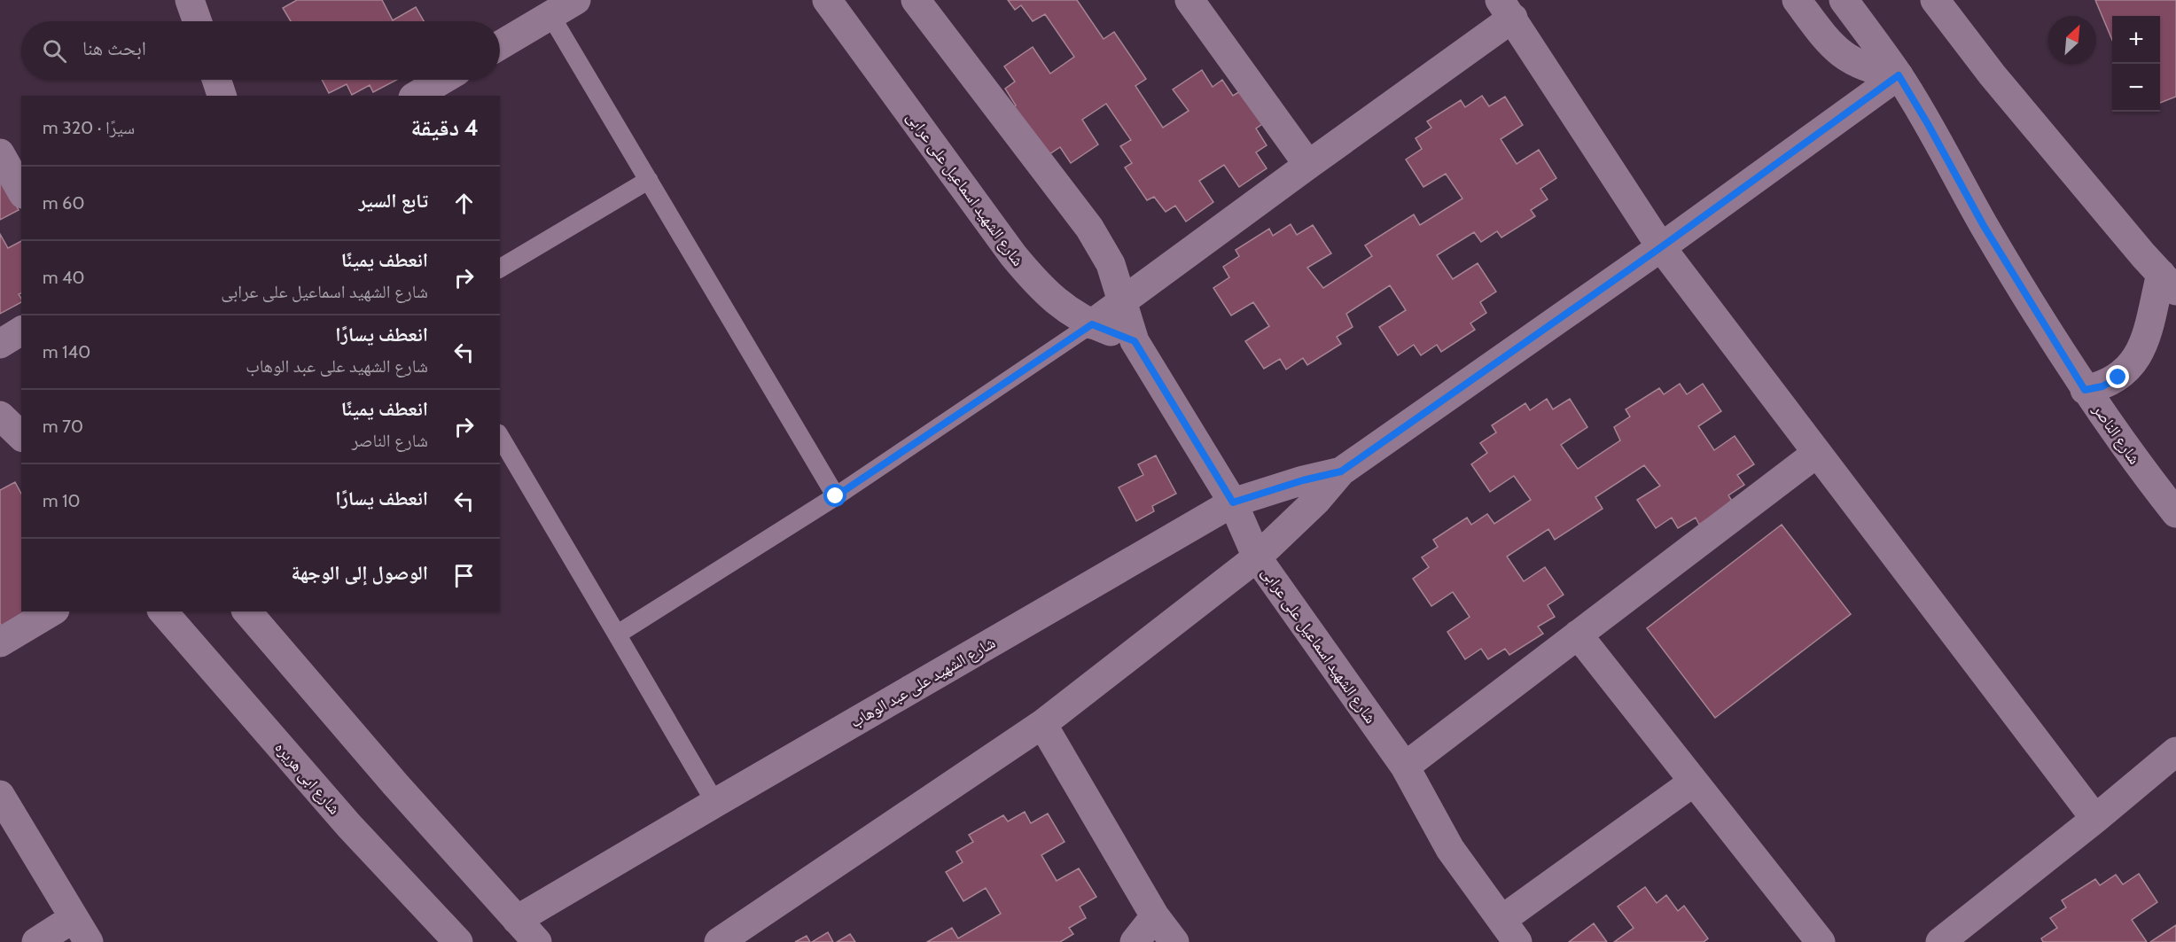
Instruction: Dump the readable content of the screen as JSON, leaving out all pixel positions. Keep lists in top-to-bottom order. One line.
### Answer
{"streets":{"street":["شارع الشهيد اسماعيل على عرابى","شارع الناصر","شارع الشهيد على عبد الوهاب","شارع ابى هريره"]},"crossings":[["شارع الشهيد اسماعيل على عرابى","شارع الشهيد على عبد الوهاب"],["شارع الناصر","شارع الشهيد على عبد الوهاب"]],"north":"top right","page":{"map_buttons":["+","−"],"search":"ابحث هنا","heading":["4 دقيقة","سيرًا · 320 m"],"list":[["تابع السير","60 m"],["انعطف يمينًا","شارع الشهيد اسماعيل على عرابى","40 m"],["انعطف يسارًا","شارع الشهيد على عبد الوهاب","140 m"],["انعطف يمينًا","شارع الناصر","70 m"],["انعطف يسارًا","10 m"],"الوصول إلى الوجهة"]}}
